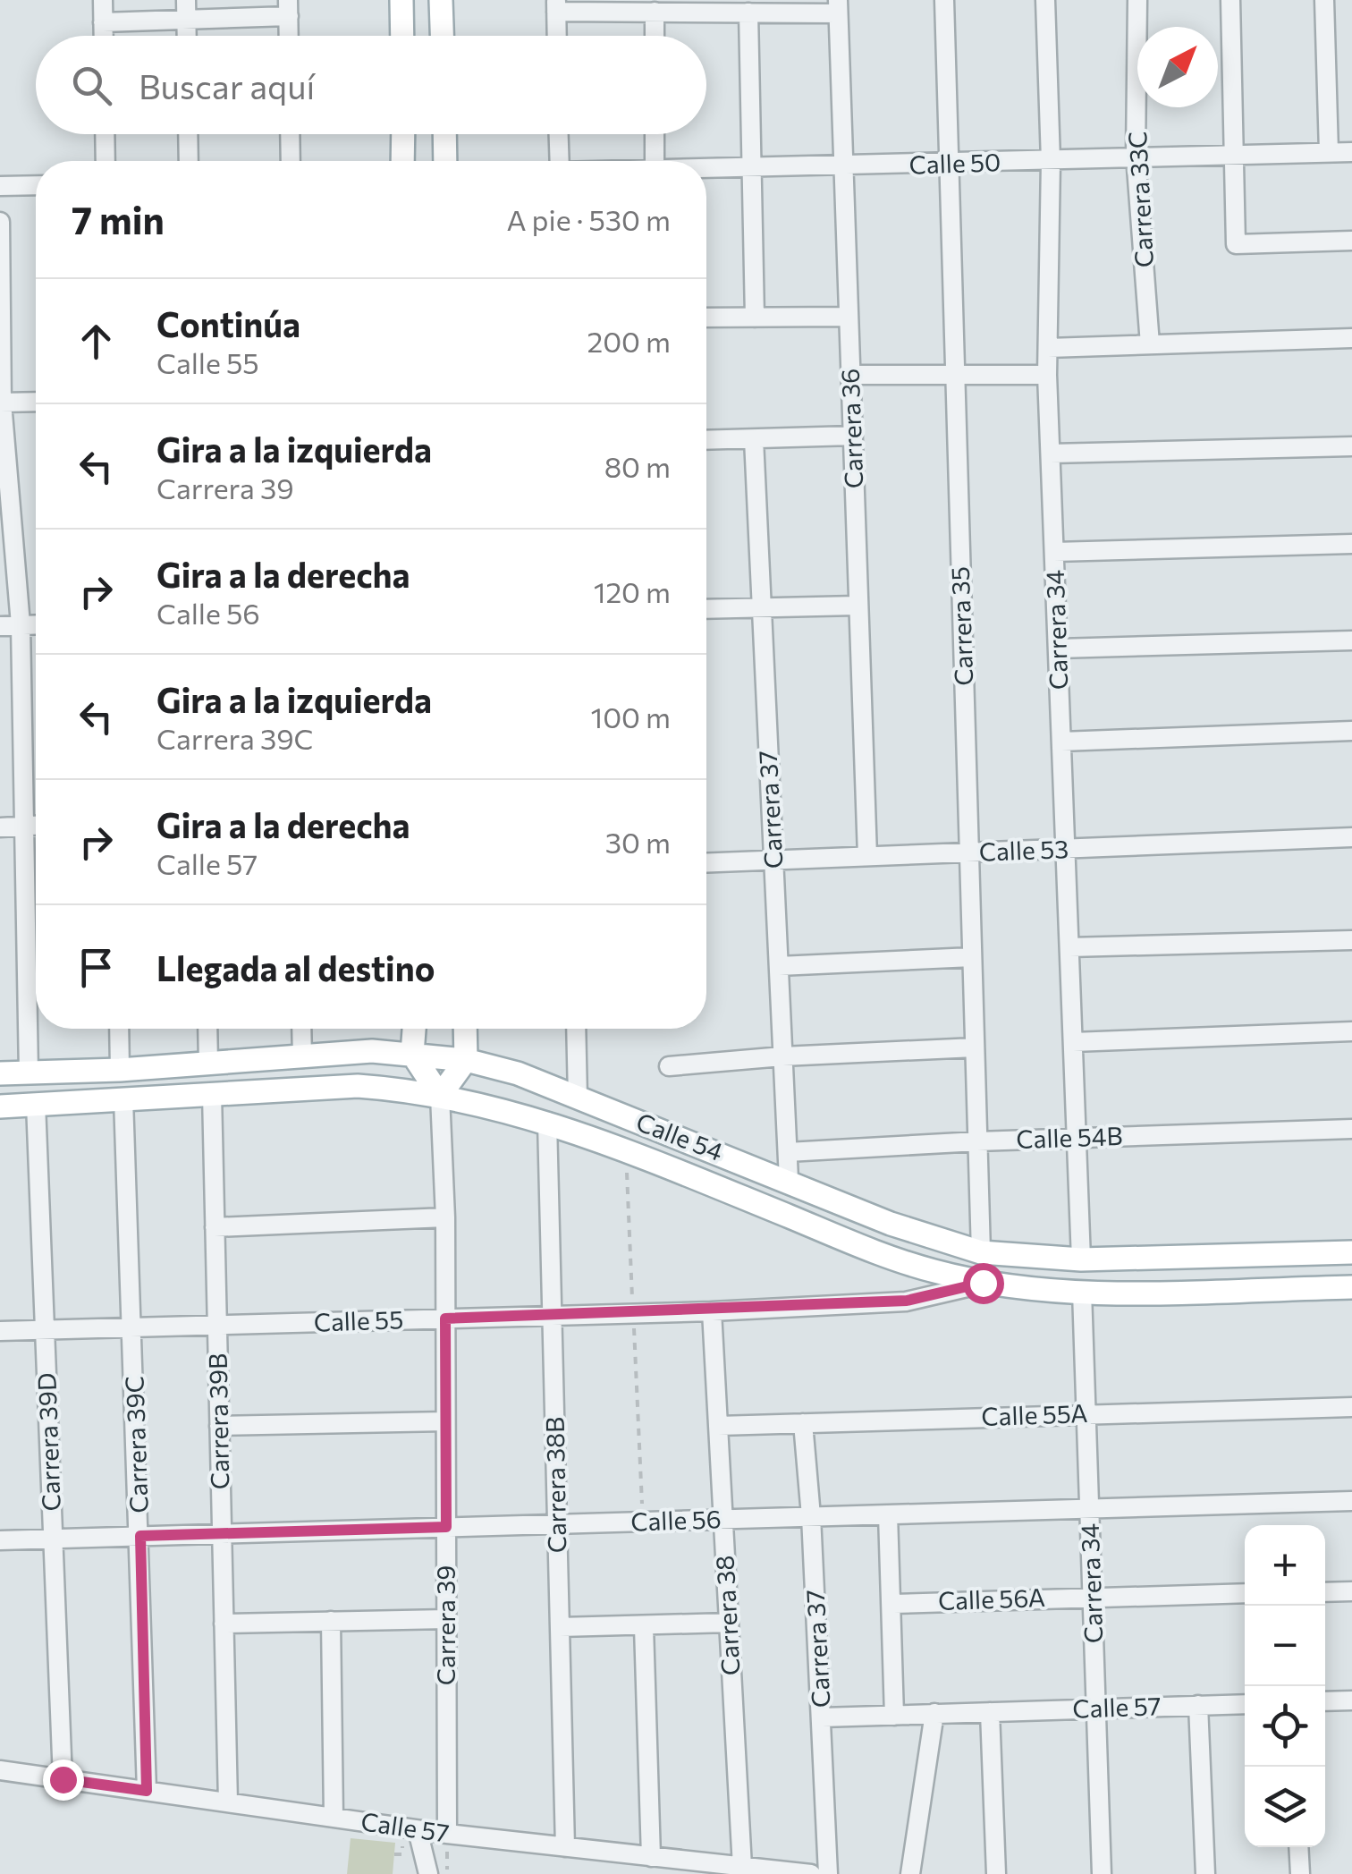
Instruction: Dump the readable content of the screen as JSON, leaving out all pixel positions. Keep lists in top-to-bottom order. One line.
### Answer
{"streets":{"main road":["Calle 54"],"street":["Calle 50","Carrera 33C","Carrera 36","Carrera 35","Carrera 34","Carrera 37","Calle 53","Calle 54B","Calle 55","Calle 55A","Carrera 39B","Carrera 39D","Carrera 39C","Carrera 38B","Calle 56","Calle 56A","Carrera 38","Carrera 39","Calle 57"]},"crossings":[["Calle 50","Carrera 33C"],["Calle 50","Carrera 36"],["Calle 50","Carrera 35"],["Calle 50","Carrera 34"],["Carrera 36","Calle 53"],["Carrera 35","Calle 53"],["Carrera 35","Calle 54"],["Carrera 35","Calle 54B"],["Carrera 34","Calle 53"],["Carrera 34","Calle 54"],["Carrera 34","Calle 54B"],["Carrera 34","Calle 55A"],["Carrera 34","Calle 56"],["Carrera 34","Calle 56A"],["Carrera 34","Calle 57"],["Carrera 37","Calle 53"],["Carrera 37","Calle 54"],["Carrera 37","Calle 54B"],["Carrera 37","Calle 55A"],["Carrera 37","Calle 56"],["Carrera 37","Calle 57"],["Calle 54","Calle 55"],["Calle 54","Carrera 39B"],["Calle 54","Carrera 39D"],["Calle 54","Carrera 39C"],["Calle 54","Carrera 38B"],["Calle 54","Carrera 39"],["Calle 55","Carrera 39B"],["Calle 55","Carrera 39D"],["Calle 55","Carrera 39C"],["Calle 55","Carrera 38B"],["Calle 55","Carrera 38"],["Calle 55","Carrera 39"],["Calle 55A","Carrera 38"],["Carrera 39B","Calle 56"],["Carrera 39B","Calle 57"],["Carrera 39D","Calle 56"],["Carrera 39D","Calle 57"],["Carrera 39C","Calle 56"],["Carrera 39C","Calle 57"],["Carrera 38B","Calle 56"],["Carrera 38B","Calle 57"],["Calle 56","Carrera 38"],["Calle 56","Carrera 39"],["Carrera 38","Calle 57"],["Carrera 39","Calle 57"]],"north":"top right","page":{"search":"Buscar aquí","heading":["7 min","A pie · 530 m"],"list":[["Continúa","Calle 55","200 m"],["Gira a la izquierda","Carrera 39","80 m"],["Gira a la derecha","Calle 56","120 m"],["Gira a la izquierda","Carrera 39C","100 m"],["Gira a la derecha","Calle 57","30 m"],"Llegada al destino"],"map_buttons":["+","−"]}}
